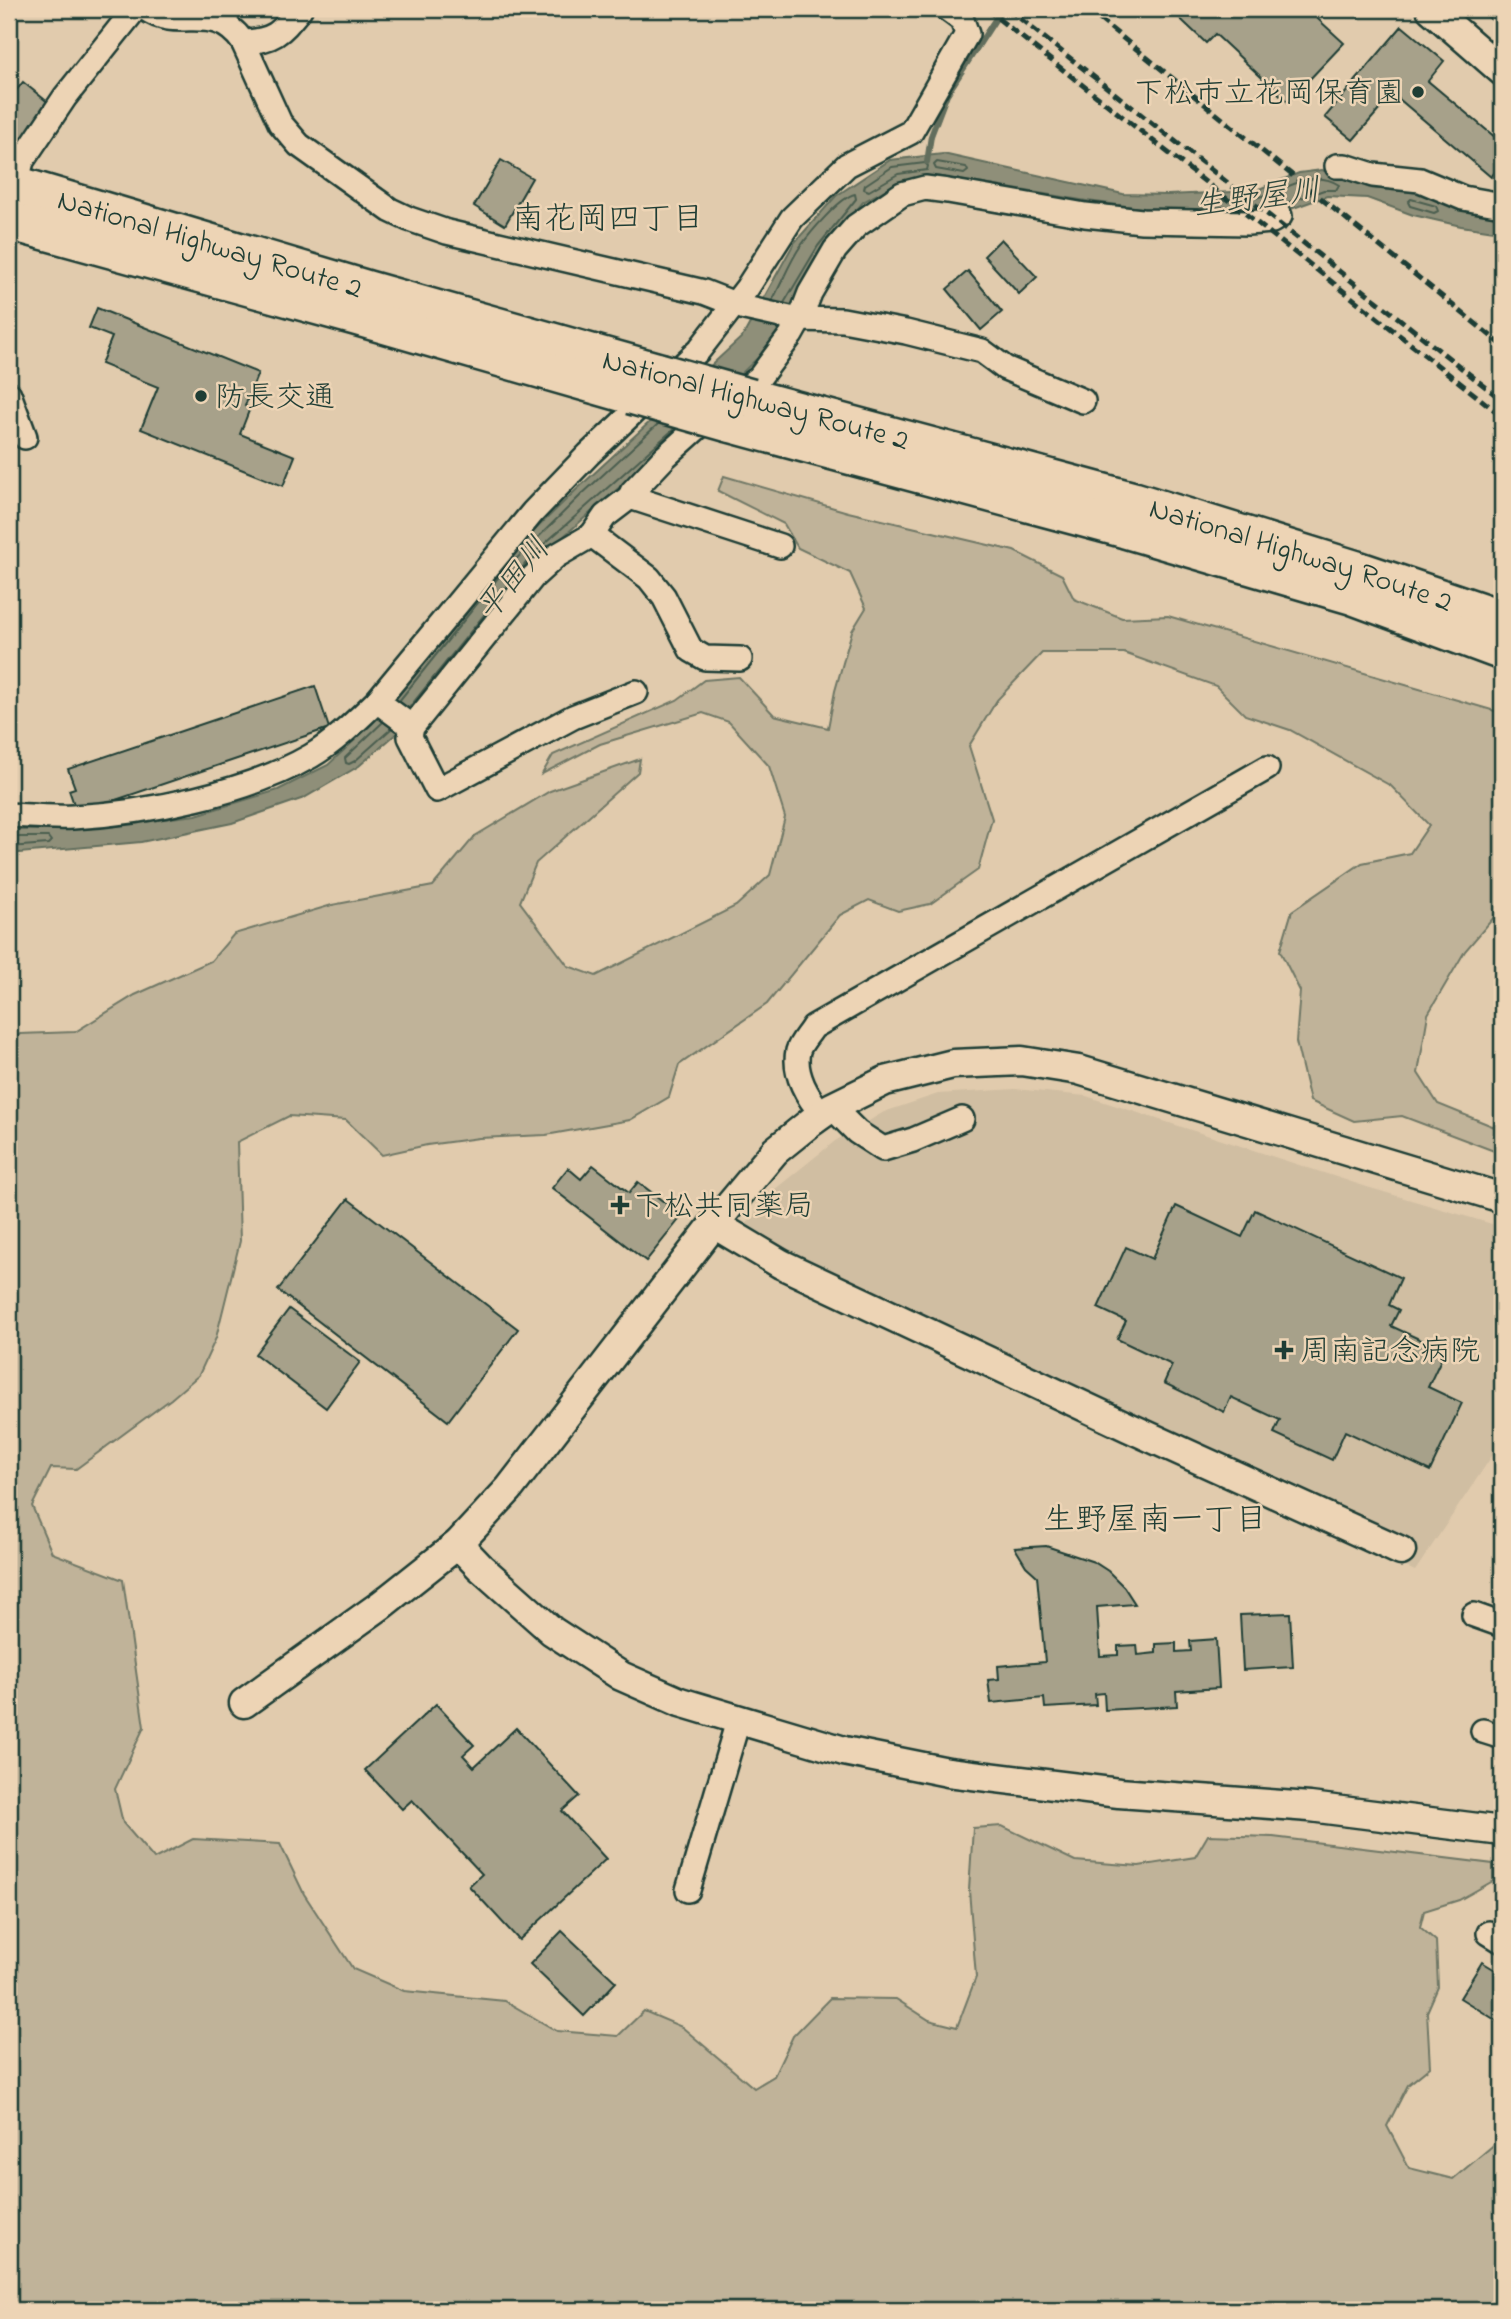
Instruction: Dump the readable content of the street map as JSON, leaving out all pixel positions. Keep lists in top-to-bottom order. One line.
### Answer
{"streets":{"highway":["National Highway Route 2"]},"districts":["南花岡四丁目","生野屋南一丁目"],"water":["生野屋川","平田川"],"places":{"other":["下松市立花岡保育園","防長交通"],"health":["下松共同薬局","周南記念病院"]}}
